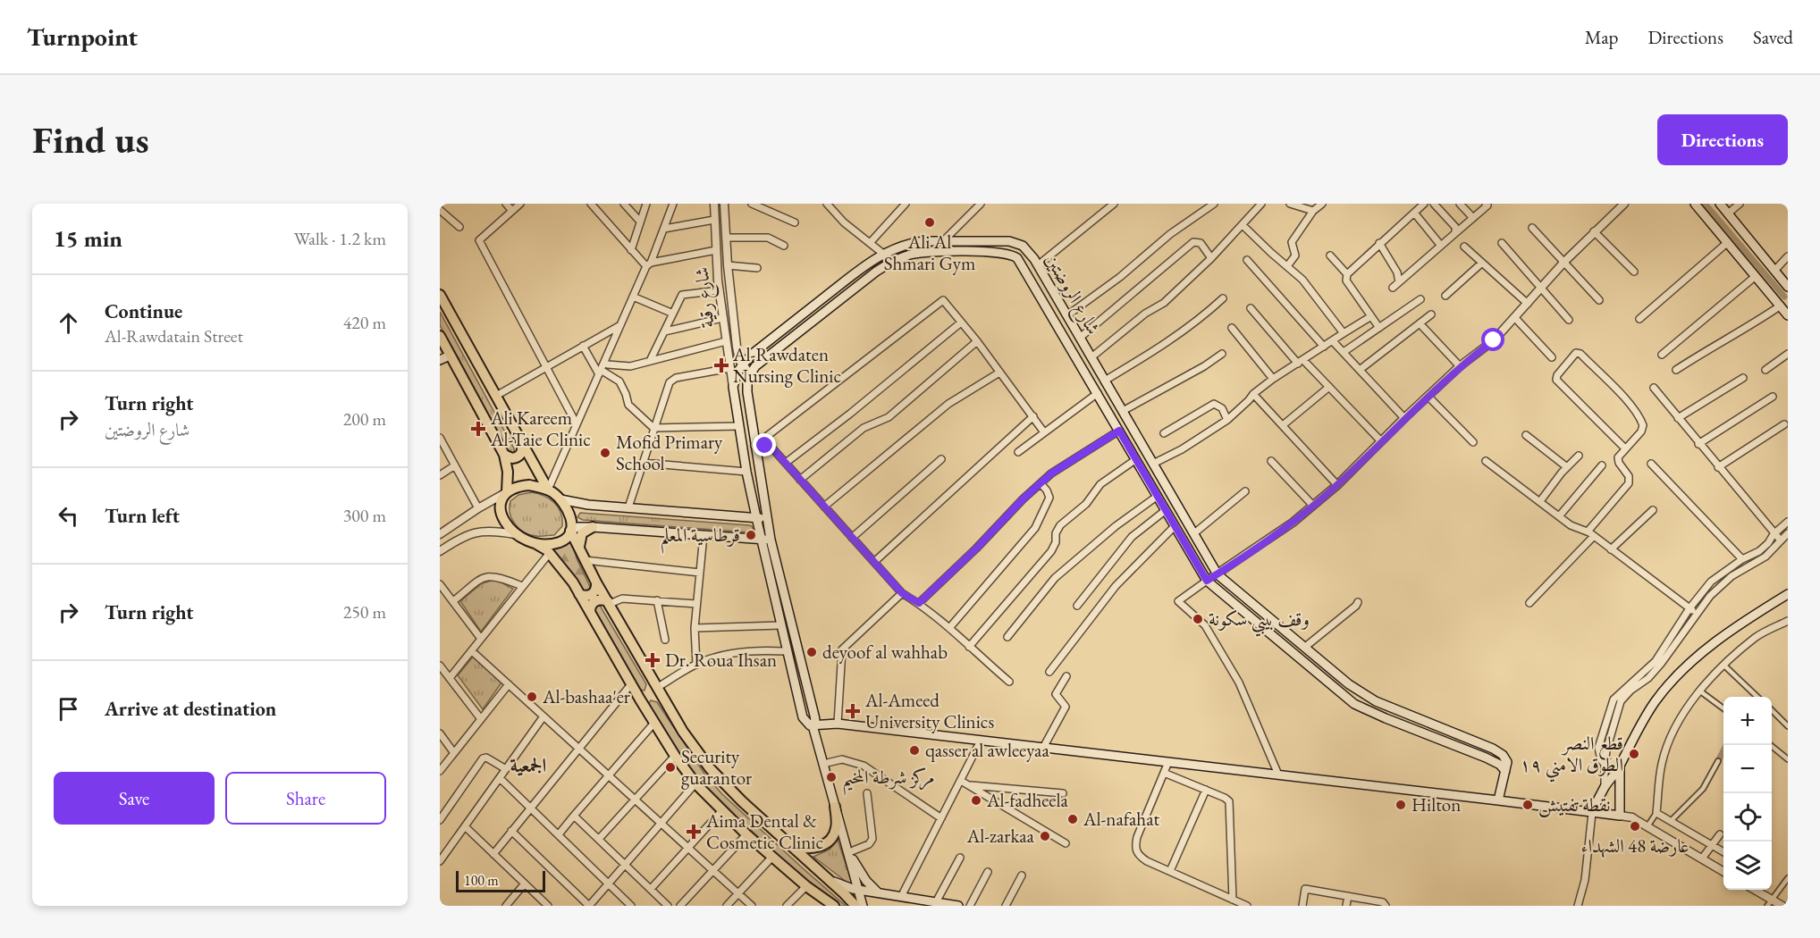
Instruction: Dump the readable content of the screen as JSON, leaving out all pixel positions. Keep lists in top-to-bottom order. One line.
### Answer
{"streets":{"main road":["شارع الروضتين"],"street":["شارع رقية"]},"crossings":[["شارع الروضتين","شارع رقية"]],"districts":["الجمعية"],"places":{"other":["Ali Al Shmari Gym","Mofid Primary School","قرطاسية المعلم","وقف بيبي سكونة","deyoof al wahhab","Al-bashaa'er","qasser al awleeyaa","قطع النصر الطوق الامني ۱۹","Security guarantor","مركز شرطة المخيم","Al-fadheela","Hilton","نقطة تفتيش","Al-nafahat","عارضة 48 الشهداء","Al-zarkaa"],"health":["Al-Rawdaten Nursing Clinic","Ali Kareem Al-Taie Clinic","Dr. Roua Ihsan","Al-Ameed University Clinics","Aima Dental & Cosmetic Clinic"]},"scale_bar":"100 m","page":{"header":"Turnpoint","nav":["Map","Directions","Saved"],"buttons":["Directions",["Save","Share"]],"title":"Find us","heading":["15 min","Walk · 1.2 km"],"list":[["Continue","Al-Rawdatain Street","420 m"],["Turn right","شارع الروضتين","200 m"],["Turn left","300 m"],["Turn right","250 m"],"Arrive at destination"],"map_buttons":["+","−"],"scale":"100 m"}}
